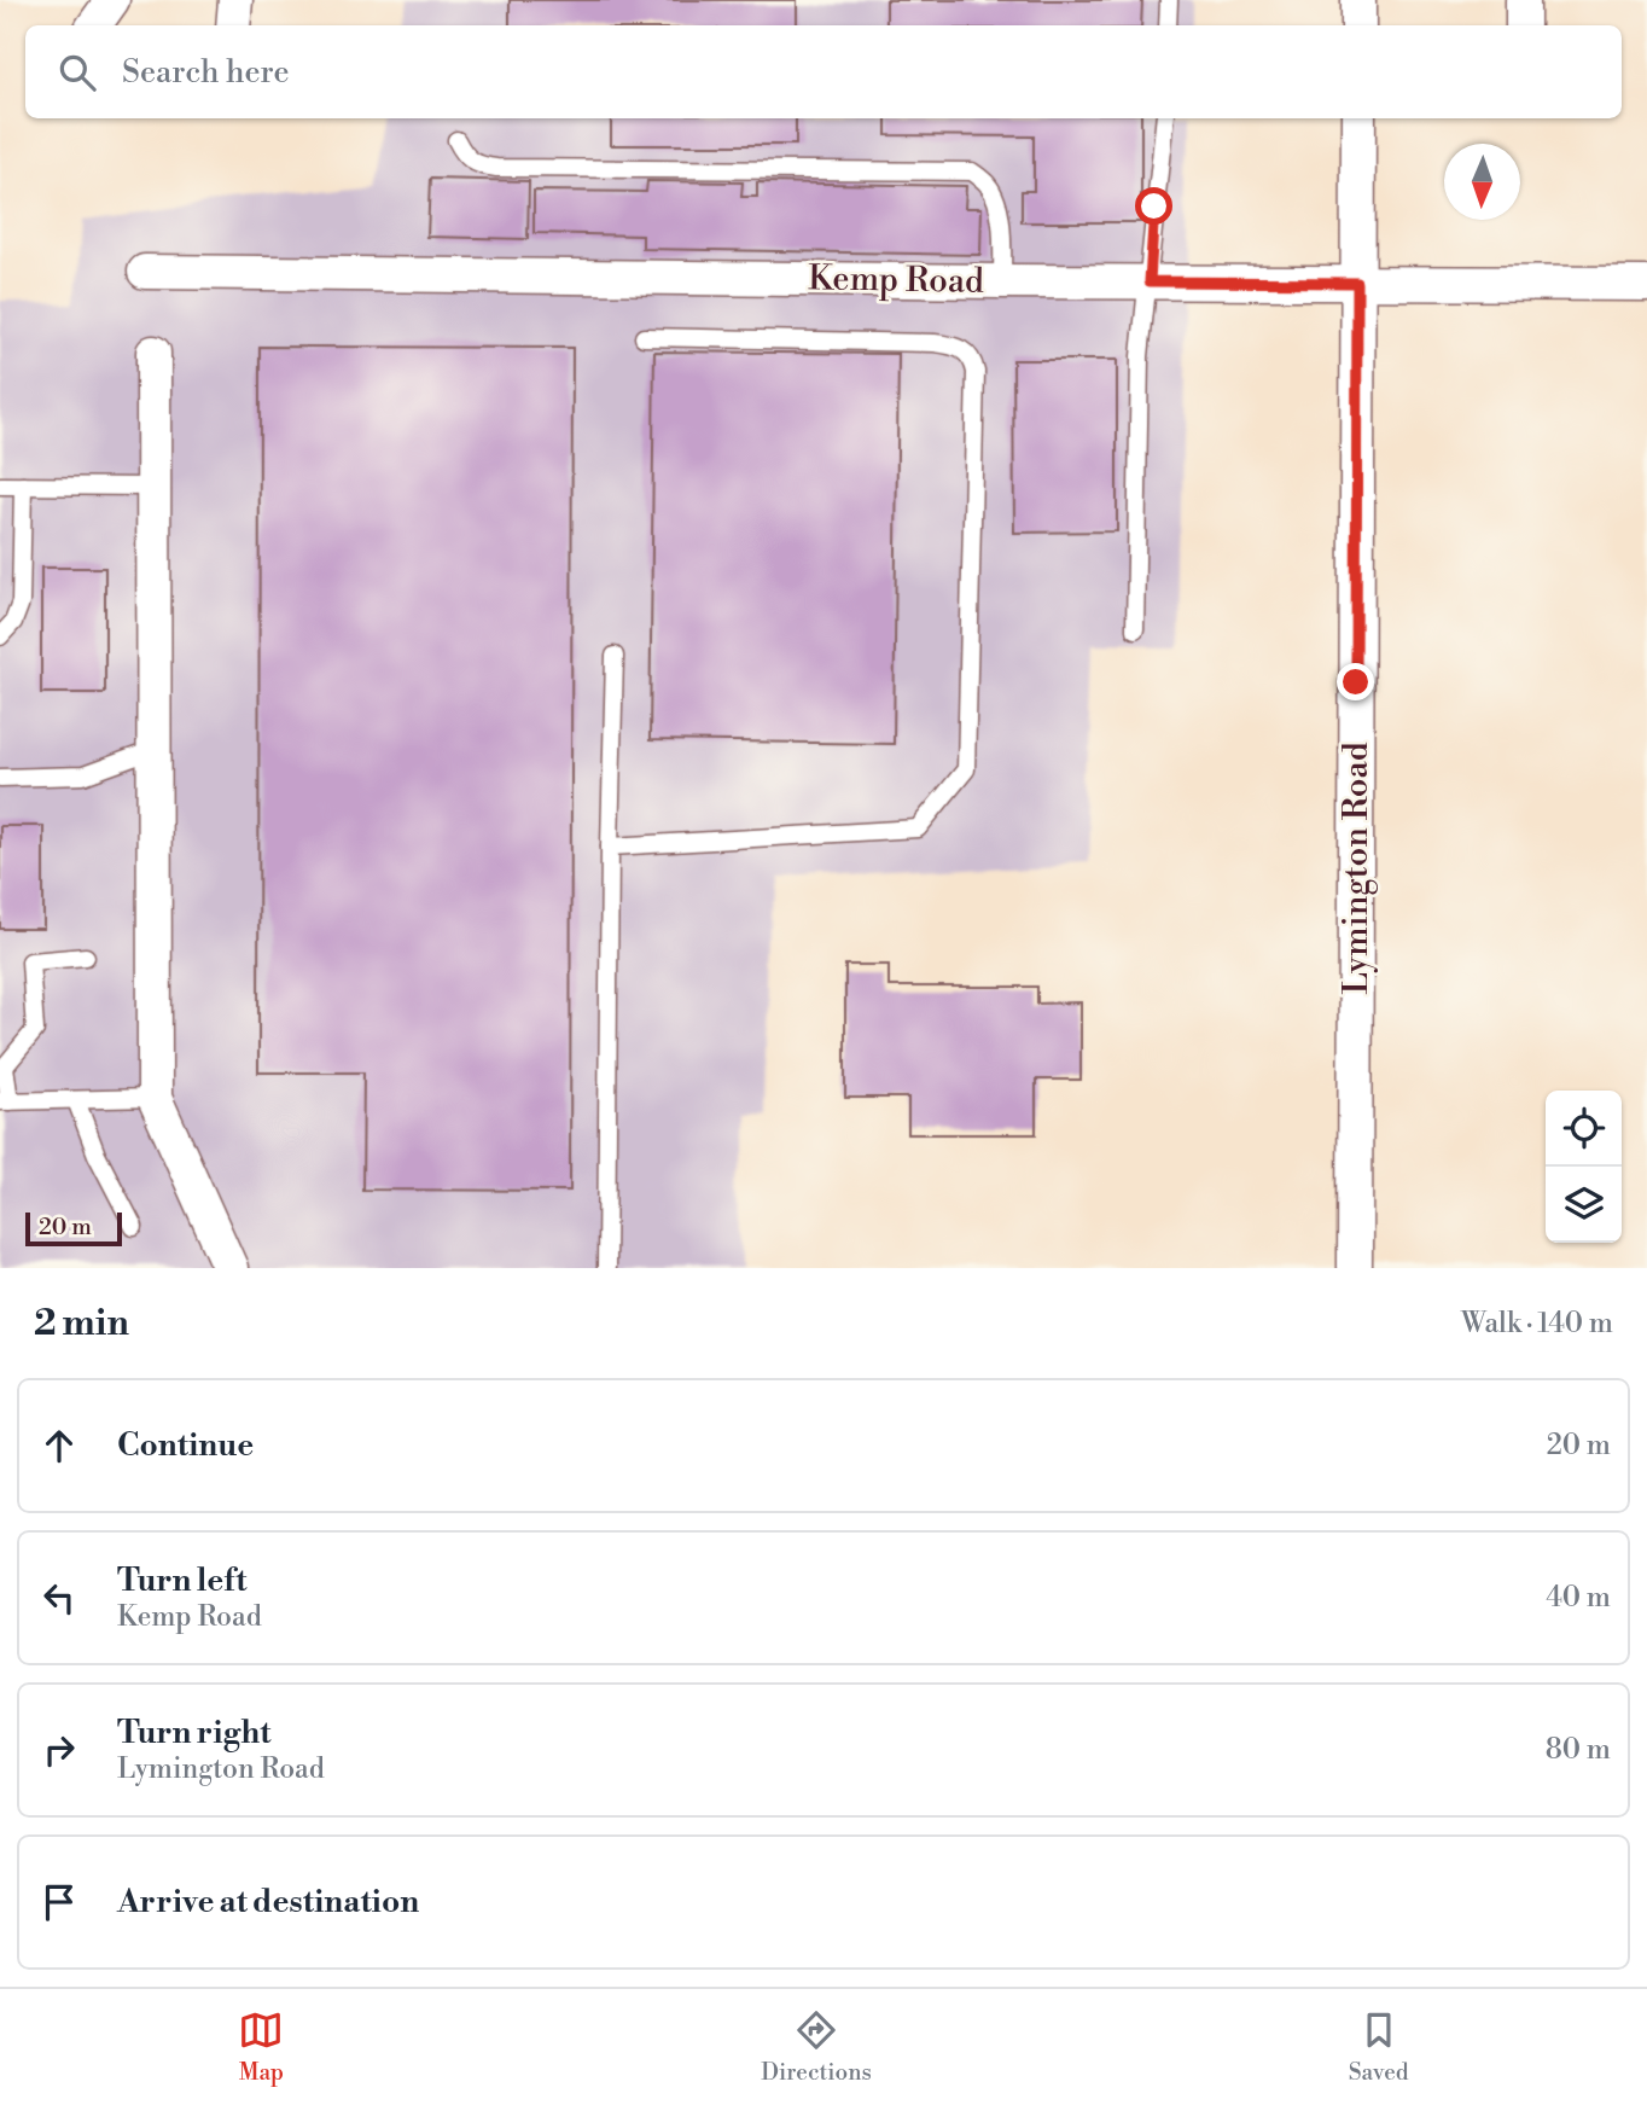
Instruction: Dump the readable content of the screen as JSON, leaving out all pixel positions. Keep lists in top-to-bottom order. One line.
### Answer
{"streets":{"street":["Kemp Road","Lymington Road"]},"crossings":[["Kemp Road","Lymington Road"]],"scale_bar":"20 m","north":"bottom","page":{"search":"Search here","scale":"20 m","heading":["2 min","Walk · 140 m"],"list":[["Continue","20 m"],["Turn left","Kemp Road","40 m"],["Turn right","Lymington Road","80 m"],"Arrive at destination"],"nav":["Map","Directions","Saved"]}}
